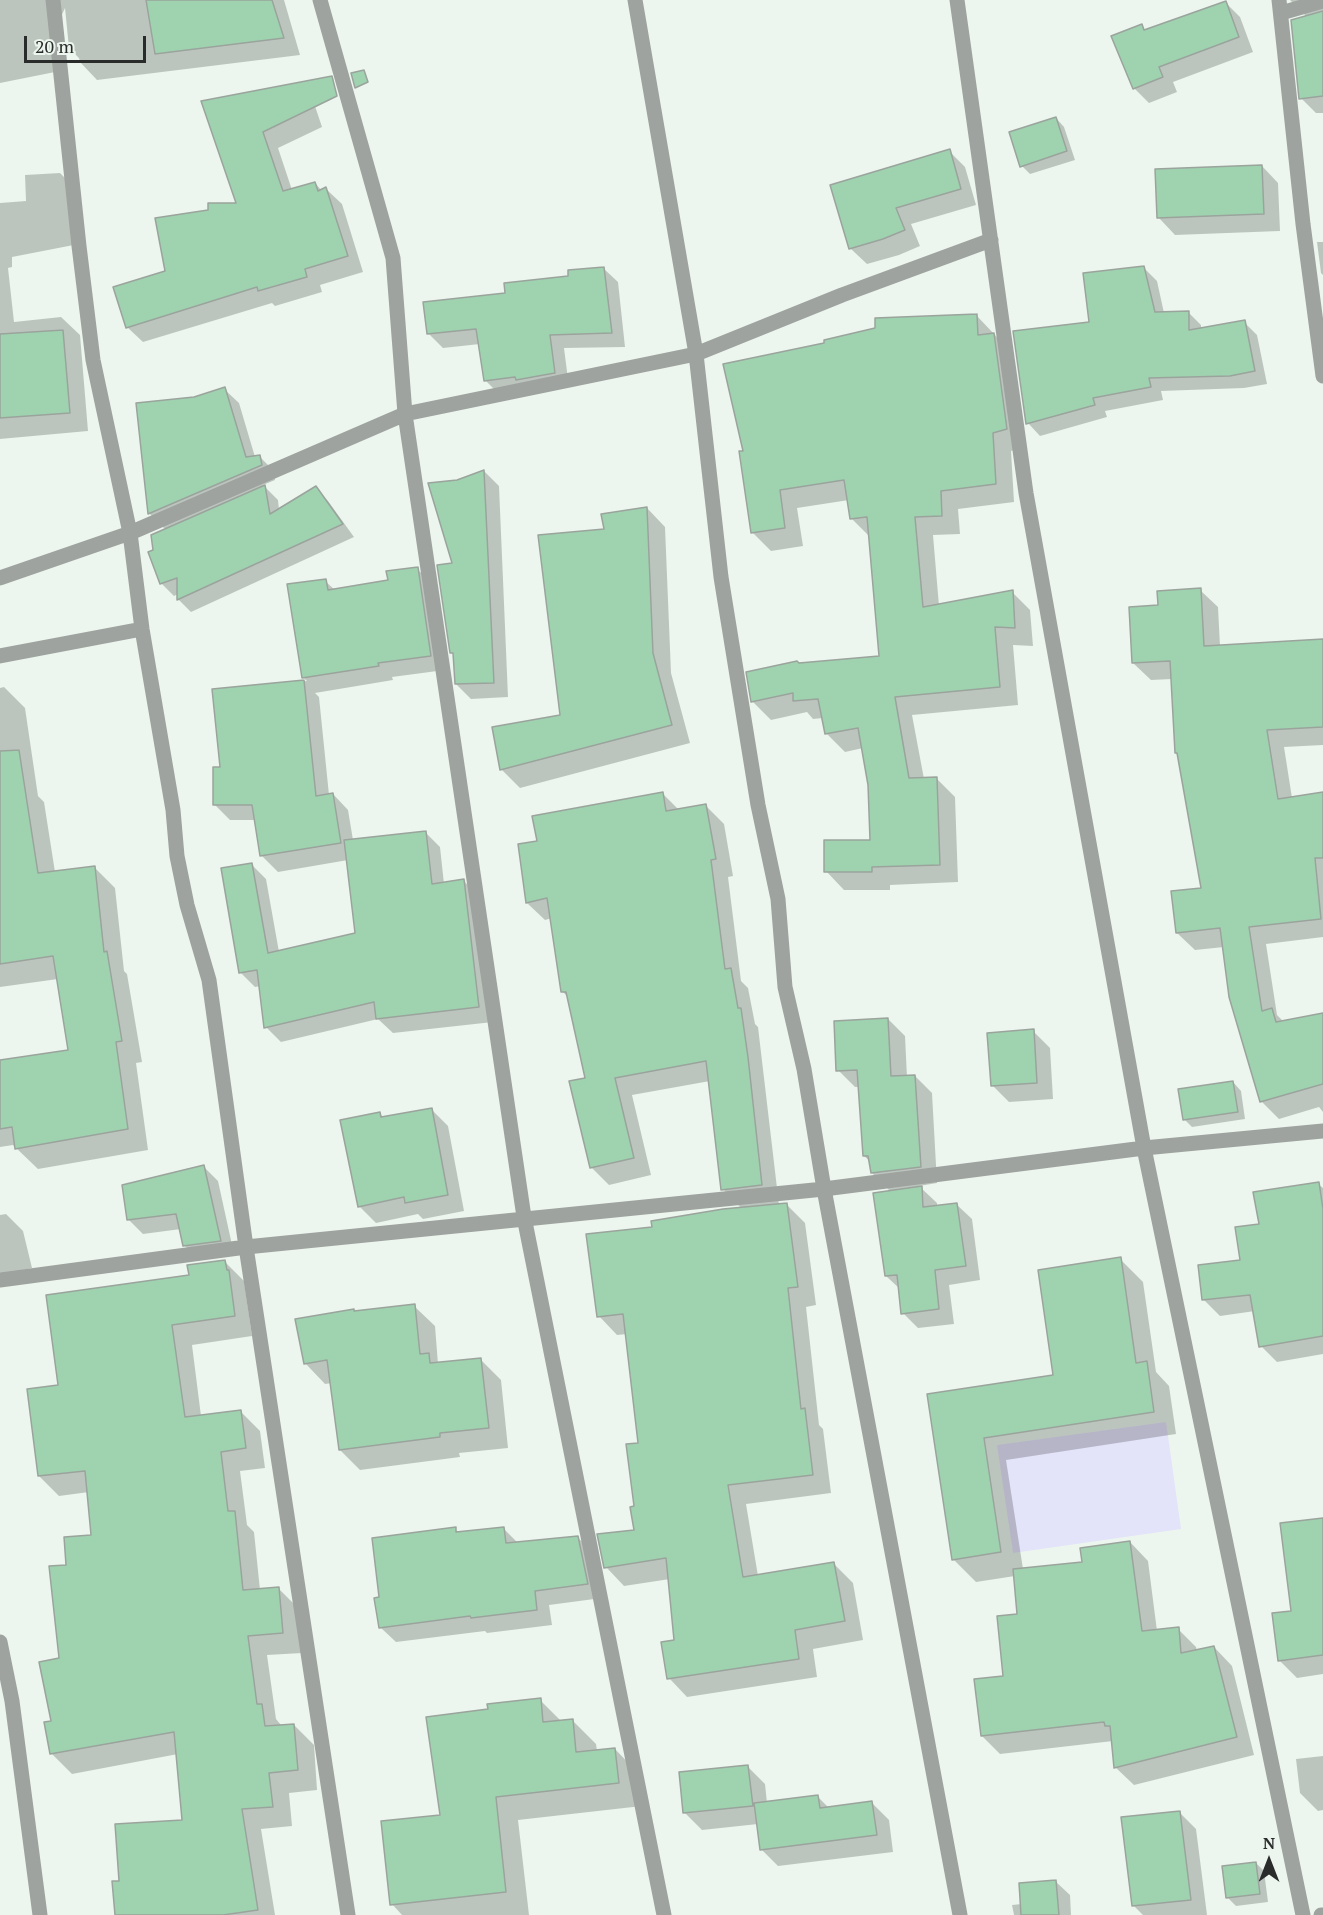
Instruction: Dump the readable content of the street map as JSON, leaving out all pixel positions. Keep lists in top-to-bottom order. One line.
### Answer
{"scale_bar":"20 m","north":"top"}
